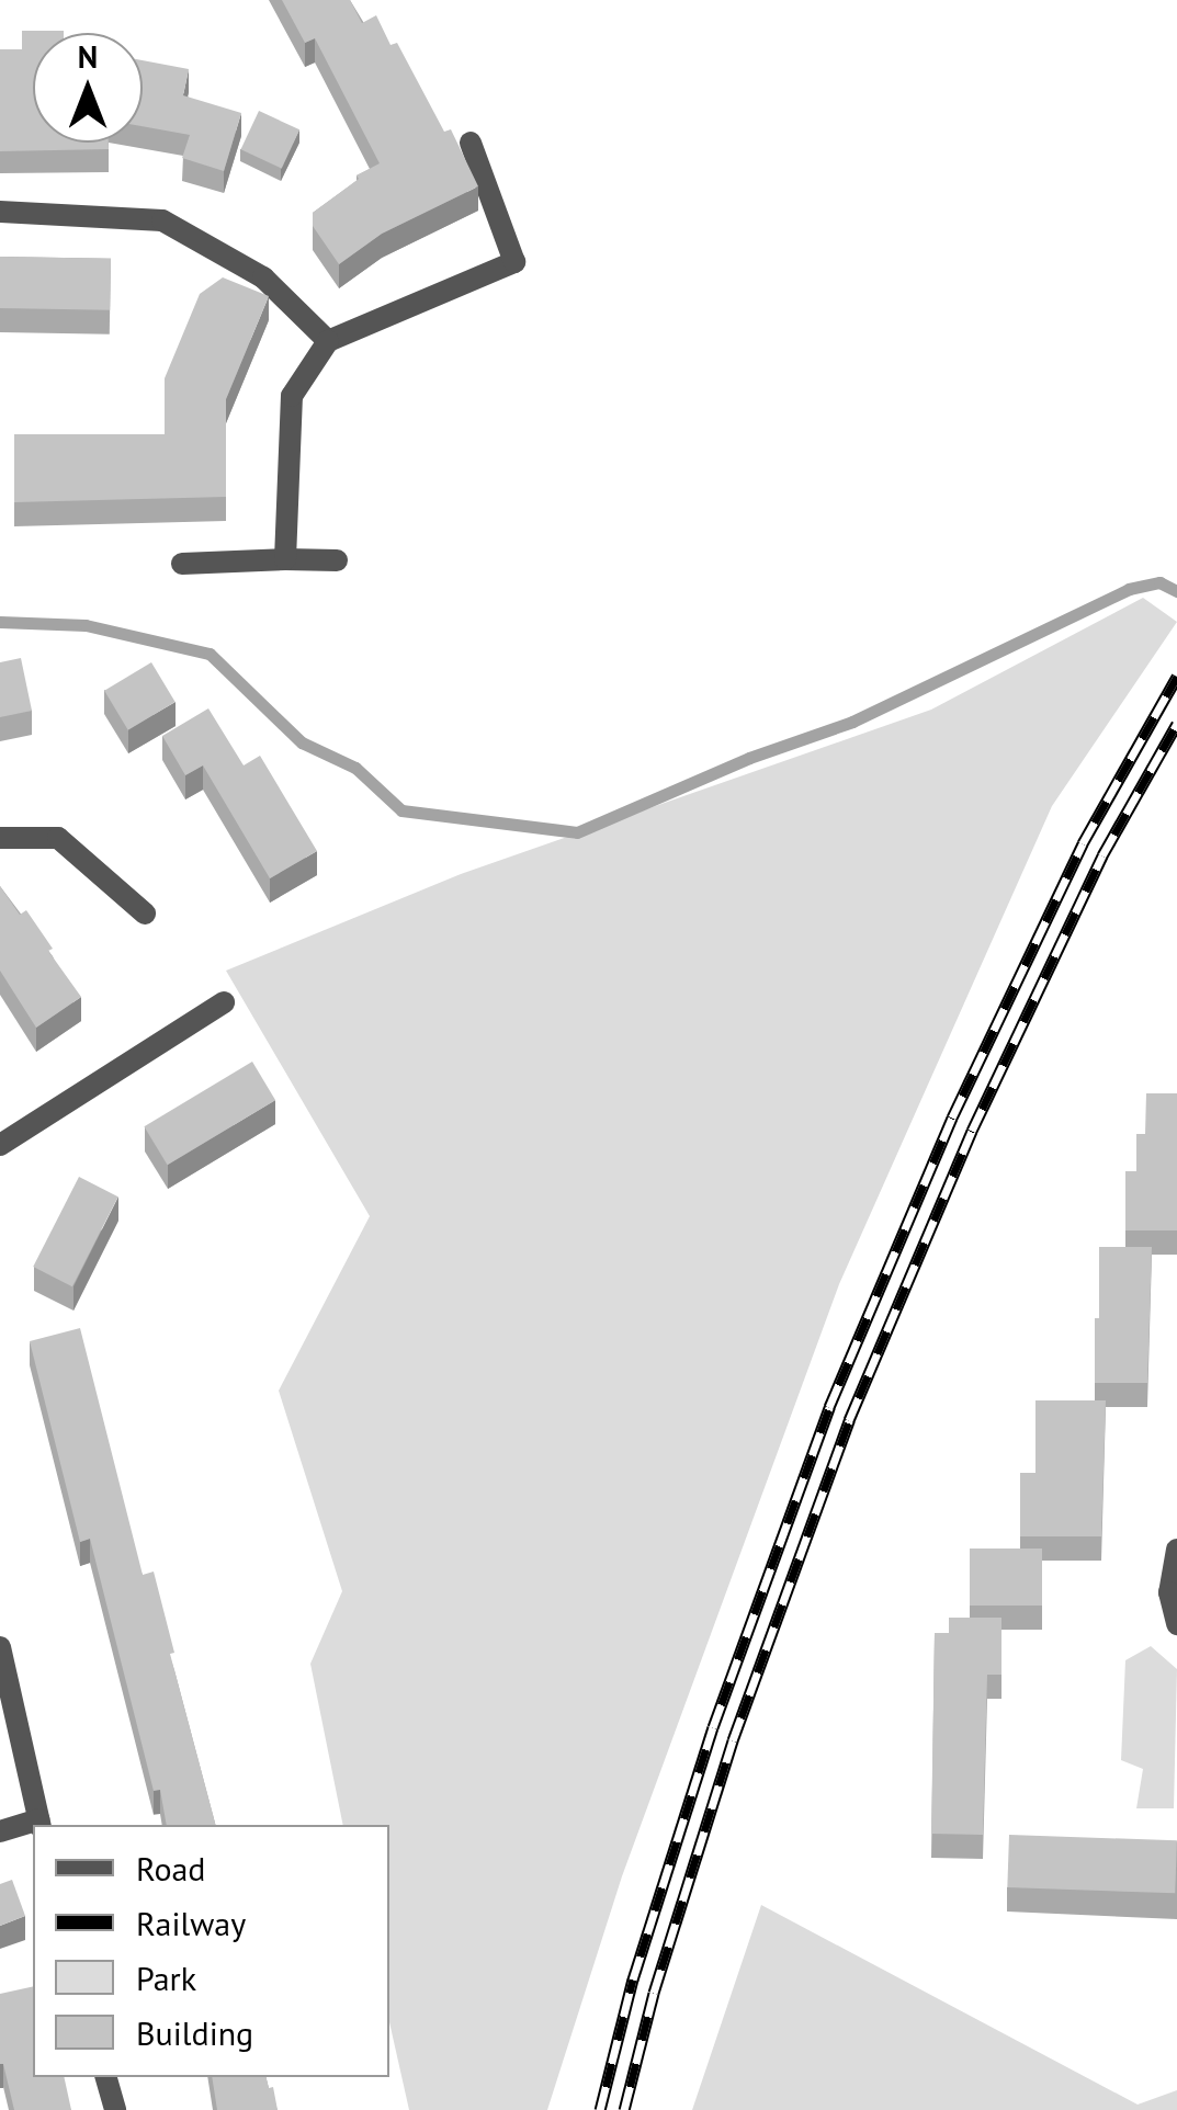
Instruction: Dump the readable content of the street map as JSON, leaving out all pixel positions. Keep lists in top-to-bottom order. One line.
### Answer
{"legend":["Road","Railway","Park","Building"],"north":"top"}
